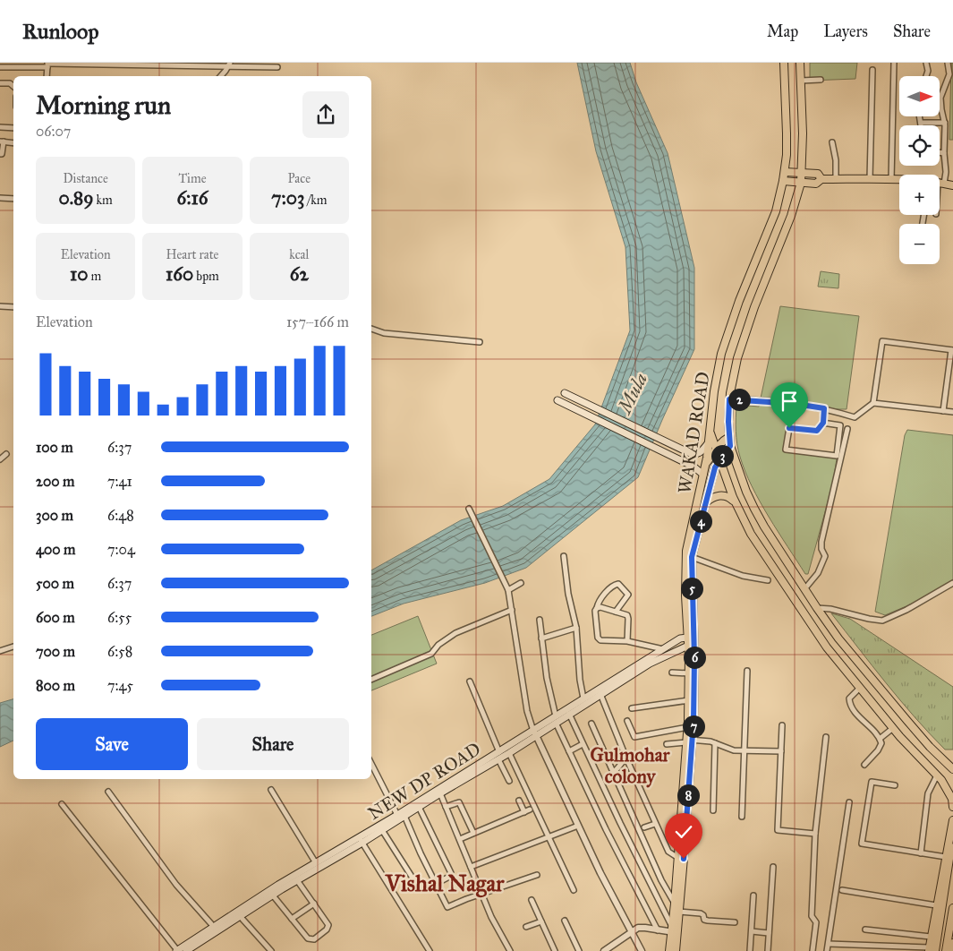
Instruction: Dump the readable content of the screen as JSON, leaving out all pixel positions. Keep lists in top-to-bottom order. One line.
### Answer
{"streets":{"main road":["WAKAD ROAD","NEW DP ROAD"]},"crossings":[["WAKAD ROAD","NEW DP ROAD"]],"districts":["Gulmohar colony","Vishal Nagar"],"water":["Mula"],"north":"right","page":{"header":"Runloop","nav":["Map","Layers","Share"],"map_buttons":["+","−"],"heading":["Morning run","06:07"],"stats":[["Distance","0.89 km"],["Time","6:16"],["Pace","7:03 /km"],["Elevation","10 m"],["Heart rate","160 bpm"],["kcal","62"]],"chart":["Elevation","157–166 m"],"pins":["2","3","4","5","6","7","8"],"list":[{"name":"100 m","note":"6:37"},{"name":"200 m","note":"7:41"},{"name":"300 m","note":"6:48"},{"name":"400 m","note":"7:04"},{"name":"500 m","note":"6:37"},{"name":"600 m","note":"6:55"},{"name":"700 m","note":"6:58"},{"name":"800 m","note":"7:45"}],"buttons":["Save","Share"]}}
